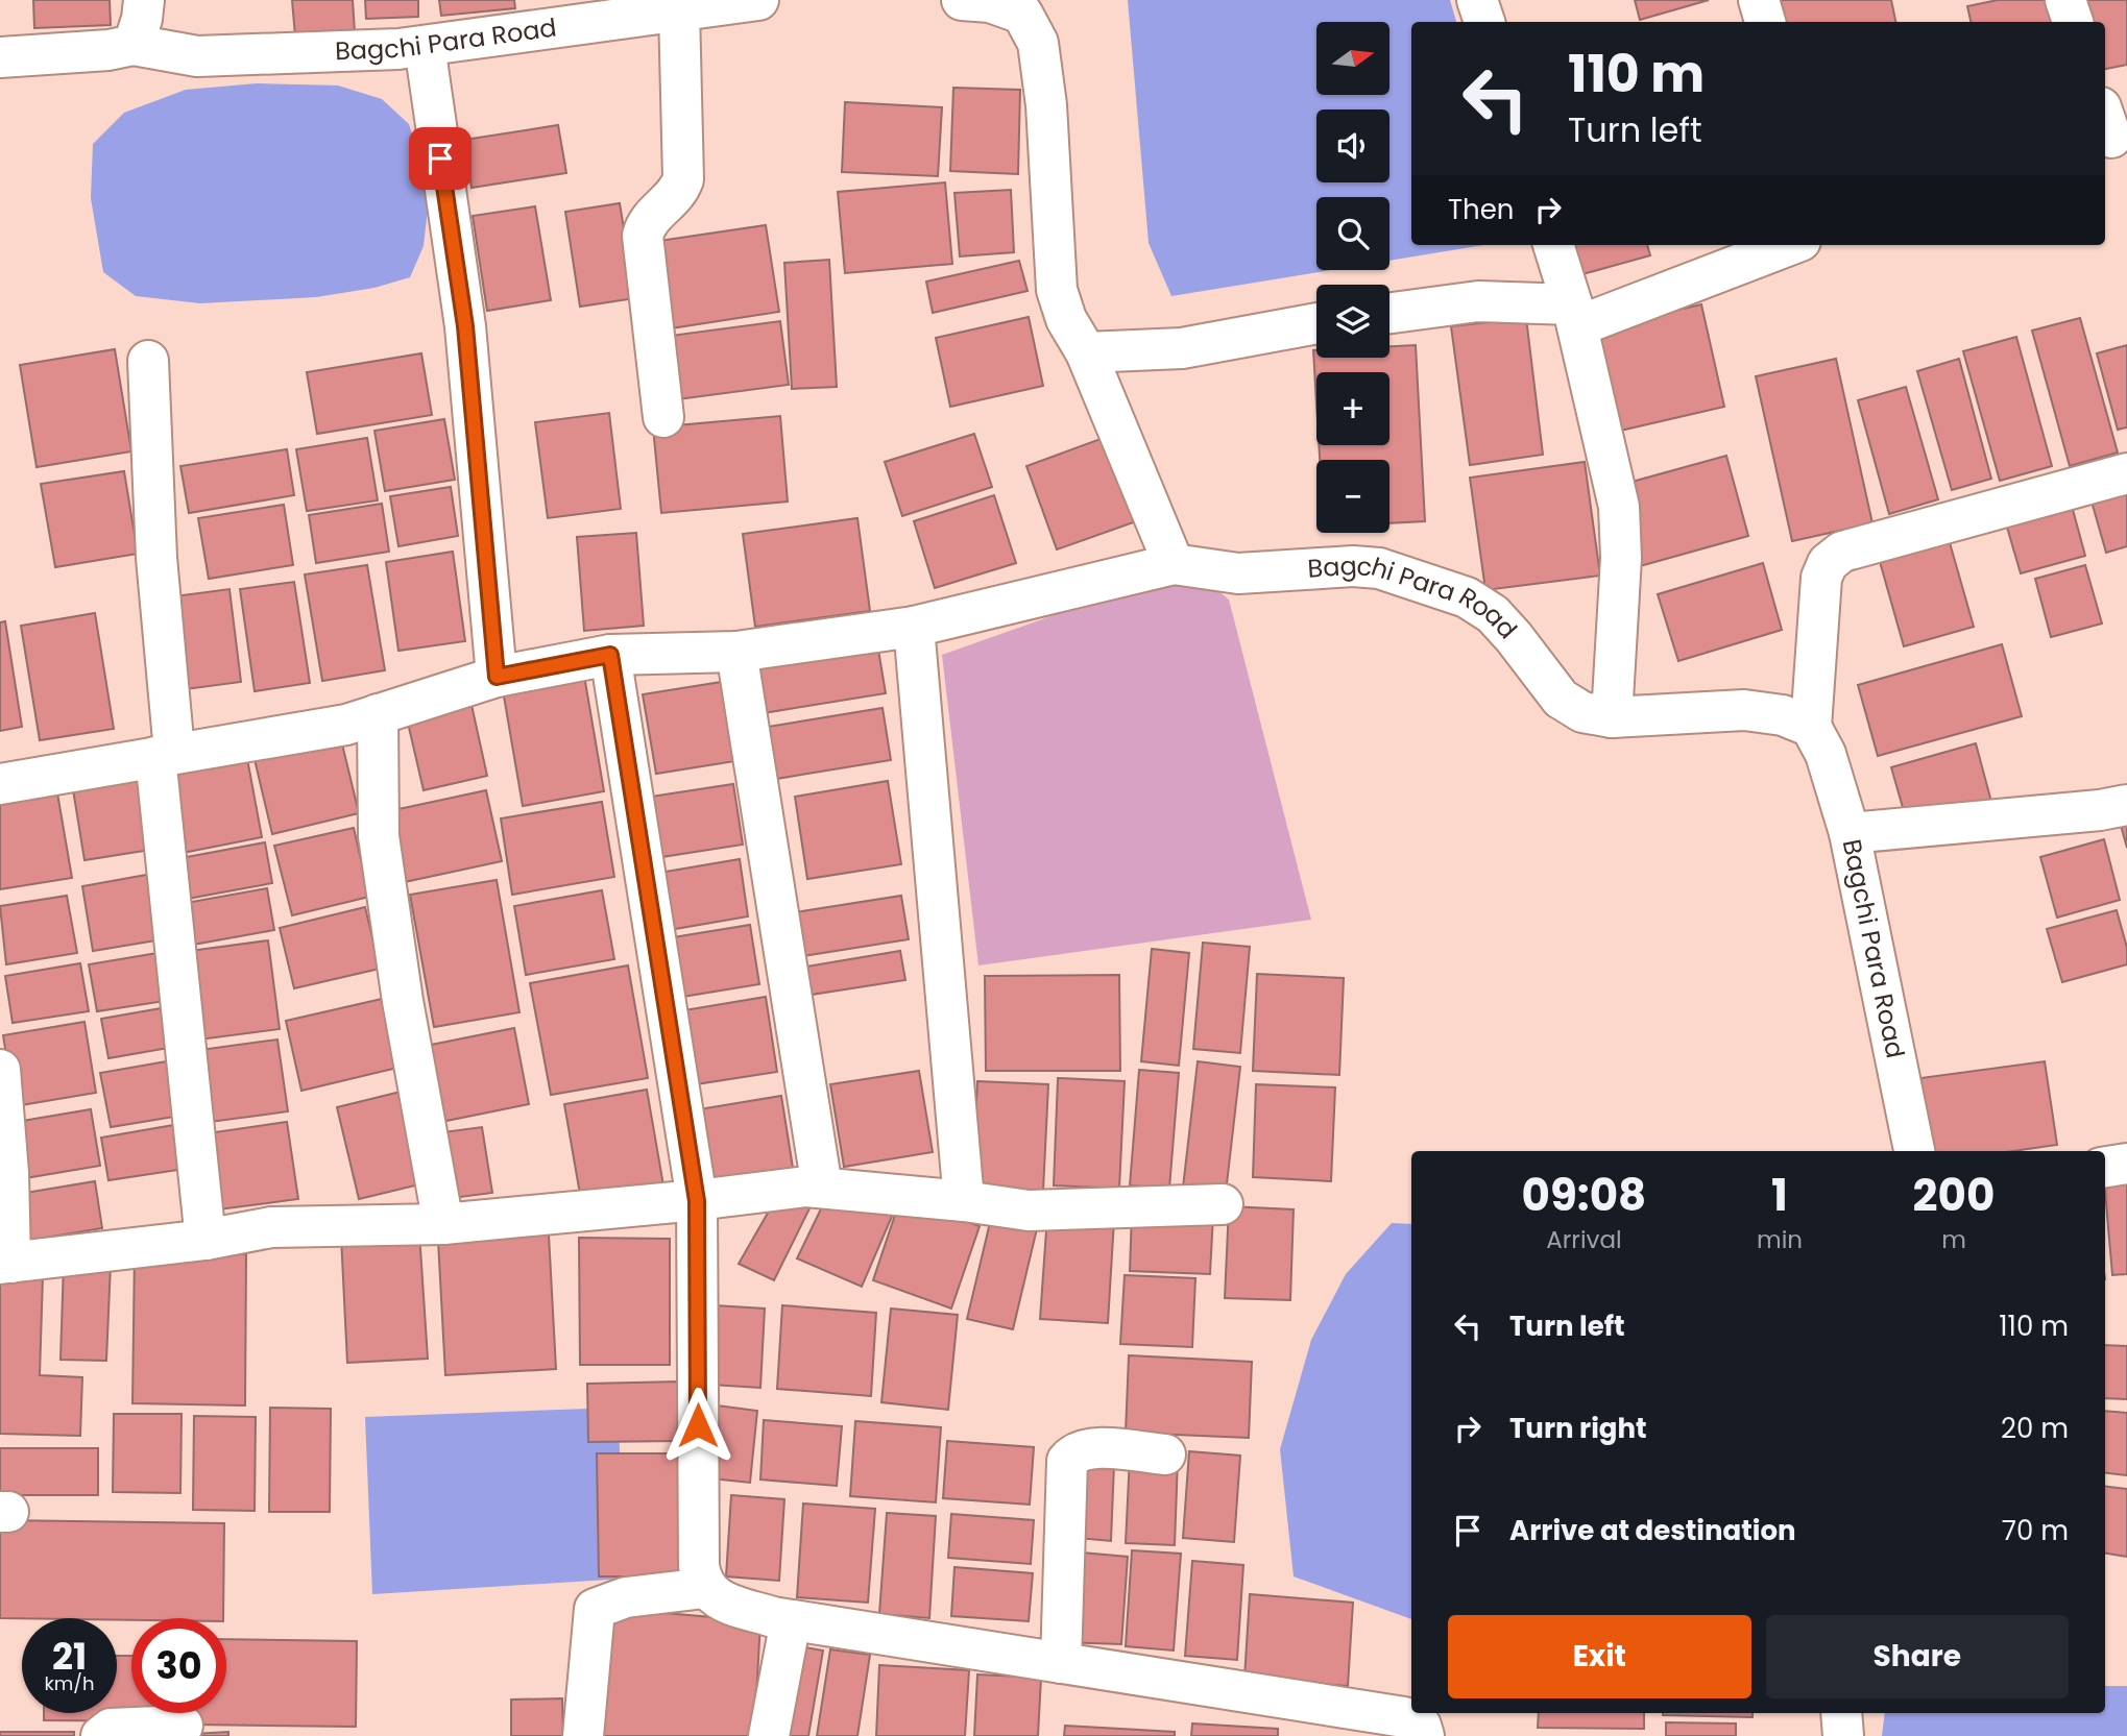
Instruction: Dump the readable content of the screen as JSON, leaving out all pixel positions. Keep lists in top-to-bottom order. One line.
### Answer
{"streets":{"street":["Bagchi Para Road"]},"north":"right","page":{"map_buttons":["+","−"],"turn":["110 m","Turn left"],"then":"Then","eta":["09:08","Arrival","1","min","200","m"],"list":[{"name":"Turn left","value":"110 m"},{"name":"Turn right","value":"20 m"},{"name":"Arrive at destination","value":"70 m"}],"buttons":["Exit","Share"],"speed":"21 km/h","limit":"30"}}
